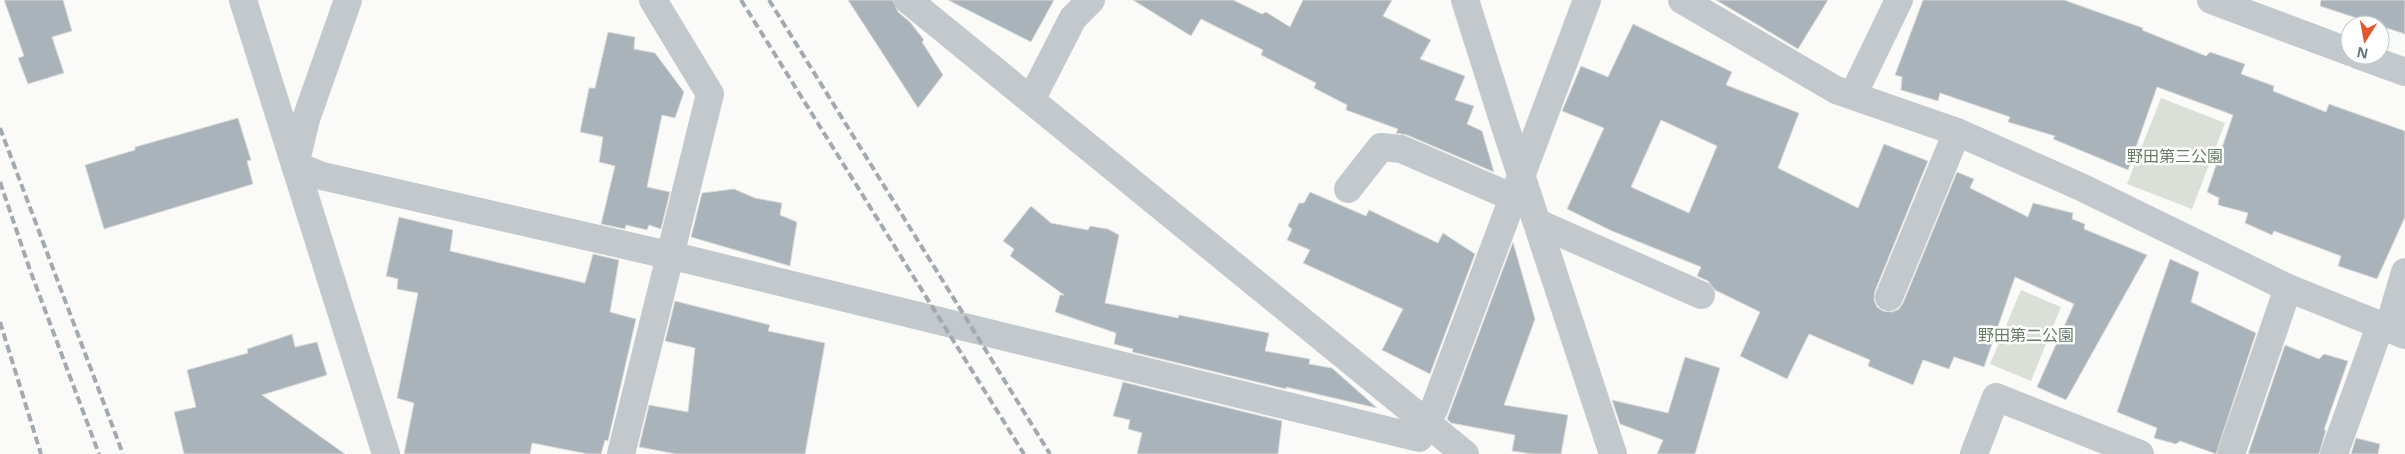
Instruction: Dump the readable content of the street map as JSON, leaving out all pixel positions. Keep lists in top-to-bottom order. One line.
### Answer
{"parks":["野田第三公園","野田第二公園"],"north":"bottom"}
